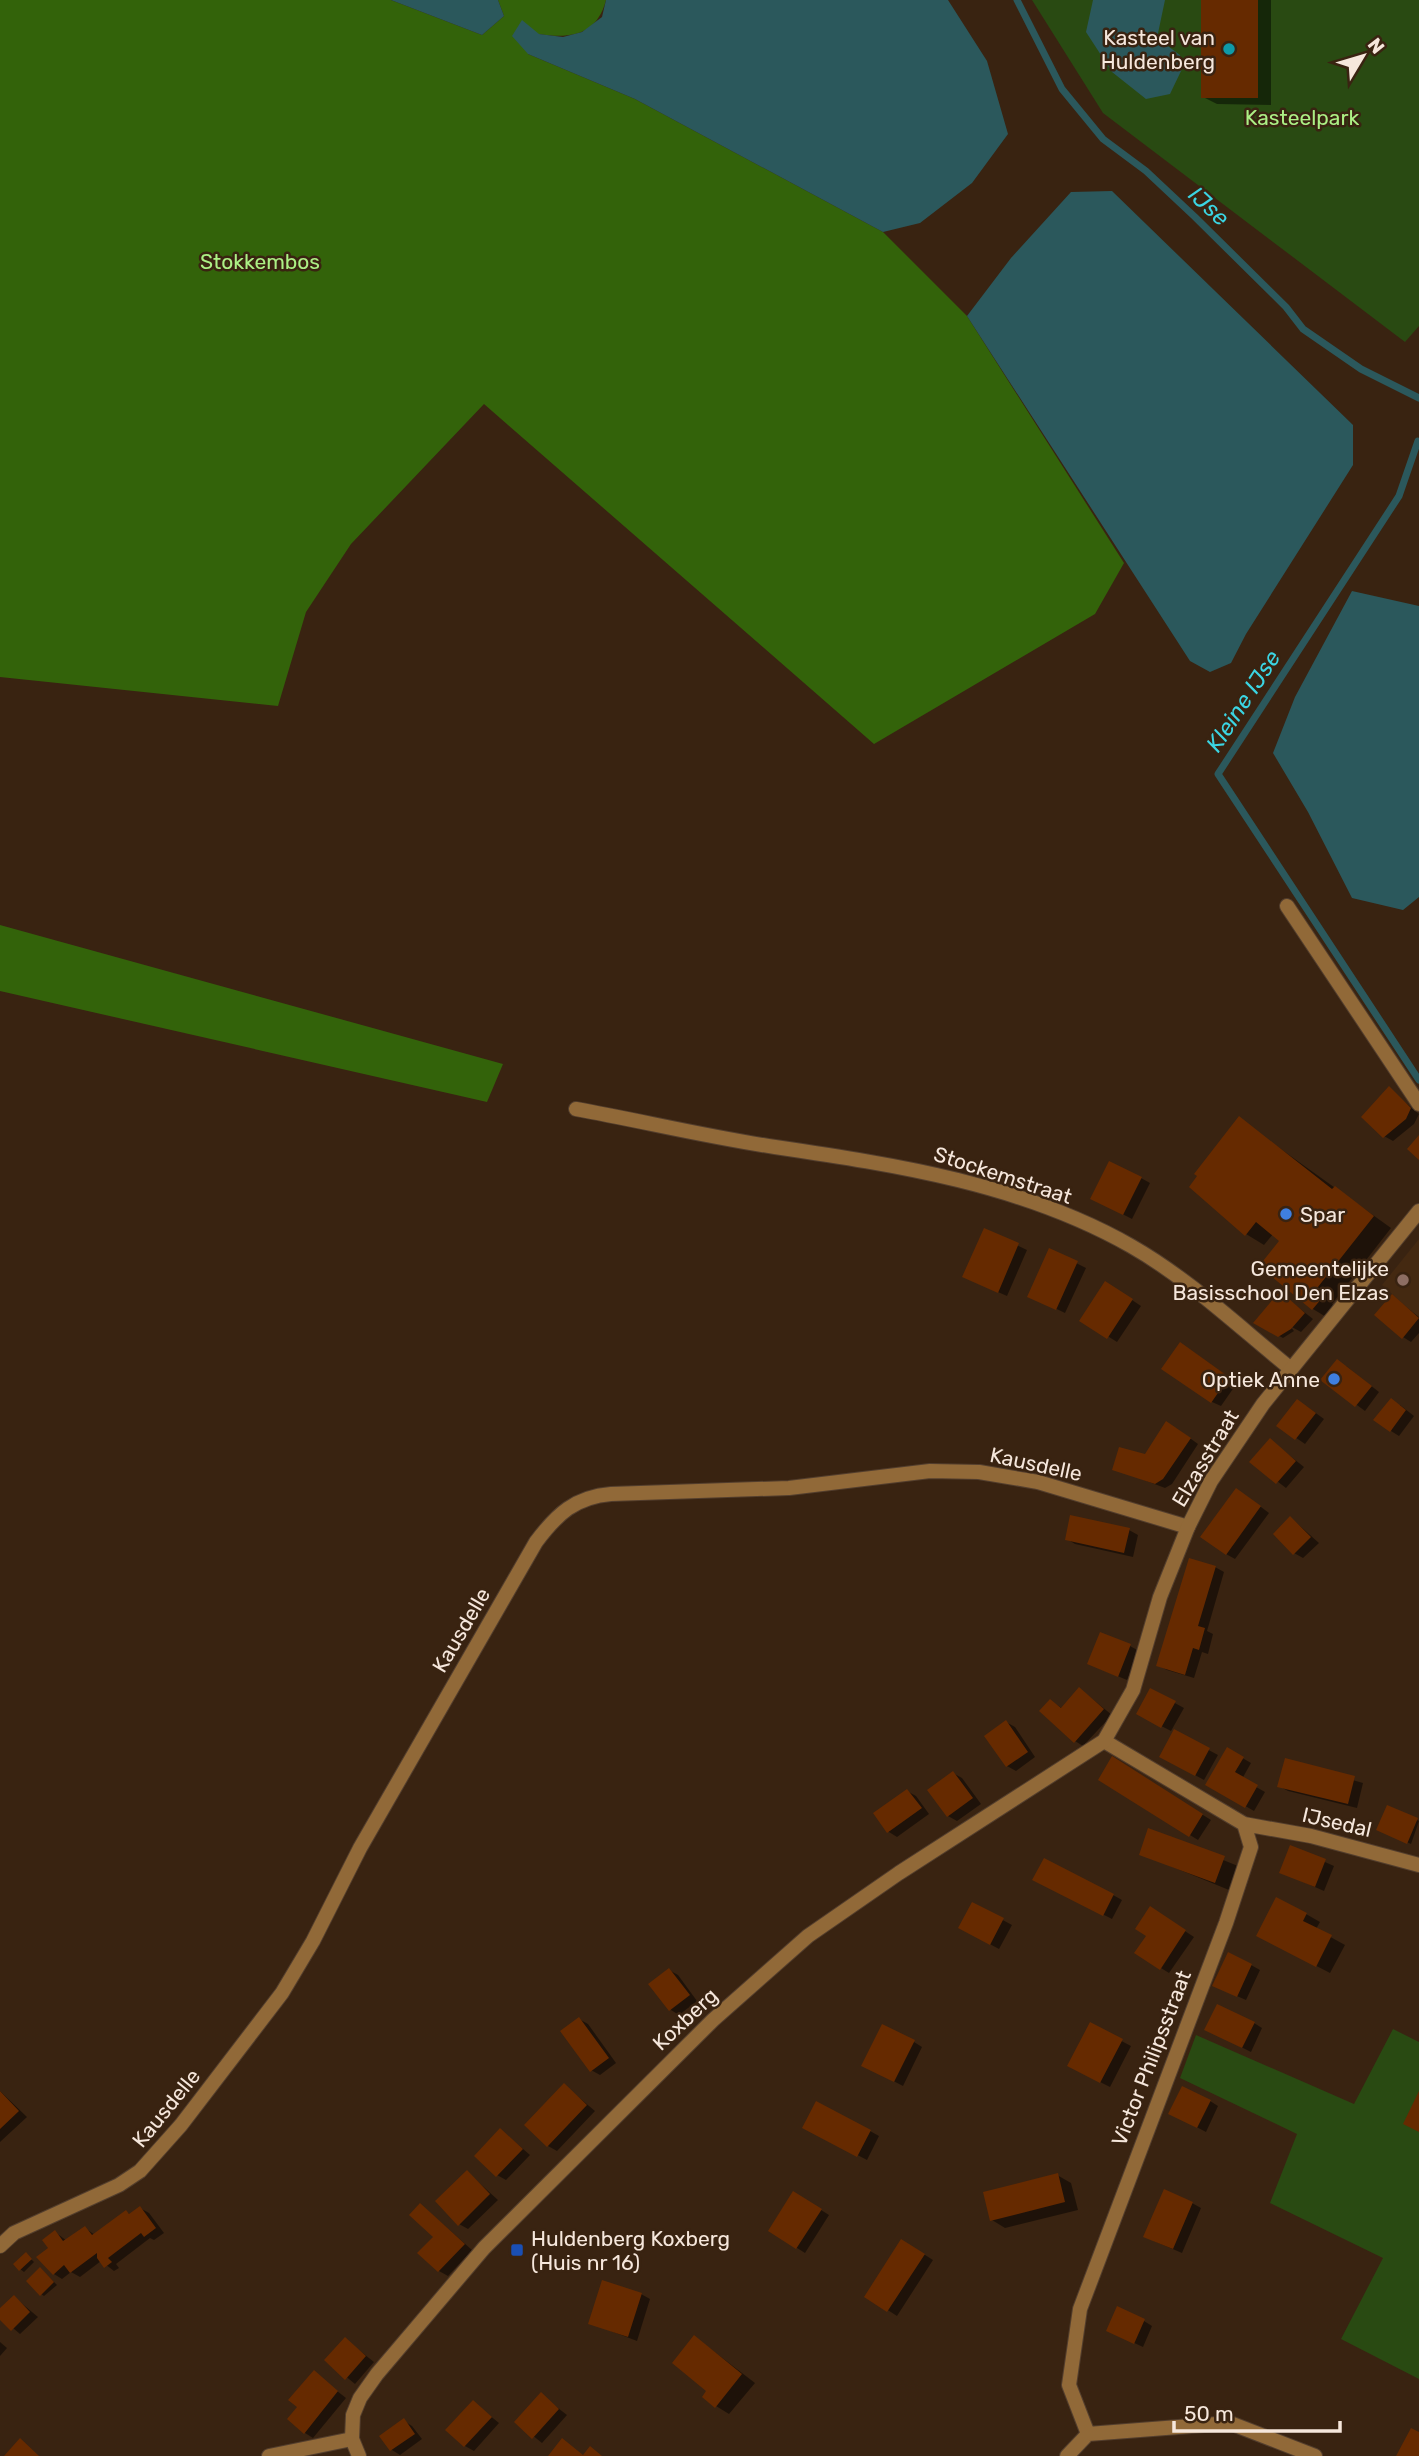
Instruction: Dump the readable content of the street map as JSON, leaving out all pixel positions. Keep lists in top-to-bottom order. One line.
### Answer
{"streets":{"street":["Stockemstraat","Elzasstraat","Kausdelle","IJsedal","Koxberg","Victor Philipsstraat"]},"crossings":[["Stockemstraat","Elzasstraat"],["Elzasstraat","Kausdelle"],["Elzasstraat","Koxberg"],["IJsedal","Victor Philipsstraat"]],"water":["IJse","Kleine IJse"],"parks":["Kasteelpark","Stokkembos"],"places":{"other":["Kasteel van Huldenberg","Spar","Gemeentelijke Basisschool Den Elzas","Optiek Anne"],"transit":["Huldenberg Koxberg (Huis nr 16)"]},"scale_bar":"50 m","north":"top right"}
